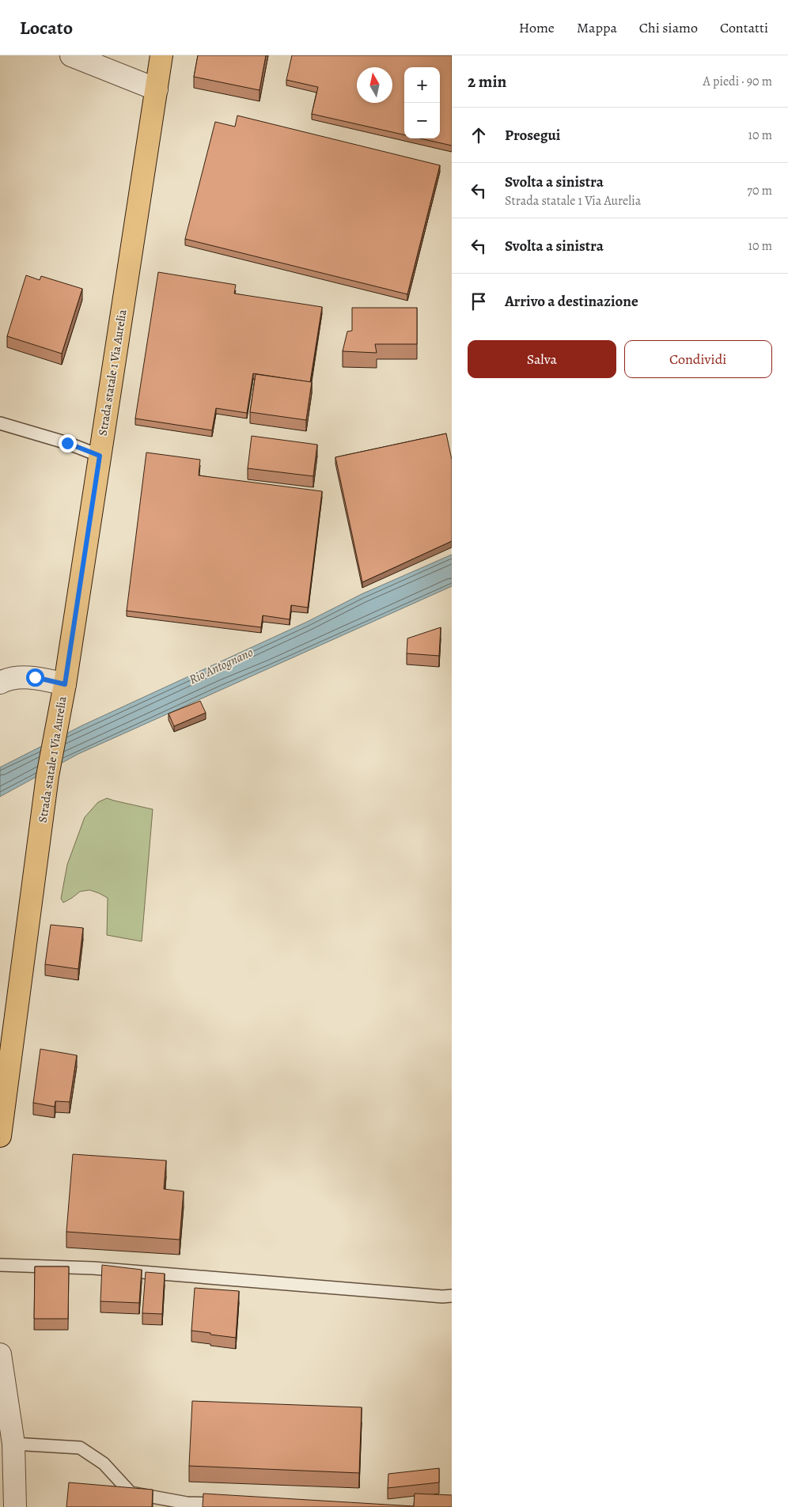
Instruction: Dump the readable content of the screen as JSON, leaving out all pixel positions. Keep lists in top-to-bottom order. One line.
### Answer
{"streets":{"main road":["Strada statale 1 Via Aurelia"]},"water":["Rio Antognano"],"north":"top","page":{"header":"Locato","nav":["Home","Mappa","Chi siamo","Contatti"],"heading":["2 min","A piedi · 90 m"],"map_buttons":["+","−"],"list":[["Prosegui","10 m"],["Svolta a sinistra","Strada statale 1 Via Aurelia","70 m"],["Svolta a sinistra","10 m"],"Arrivo a destinazione"],"buttons":["Salva","Condividi"]}}
